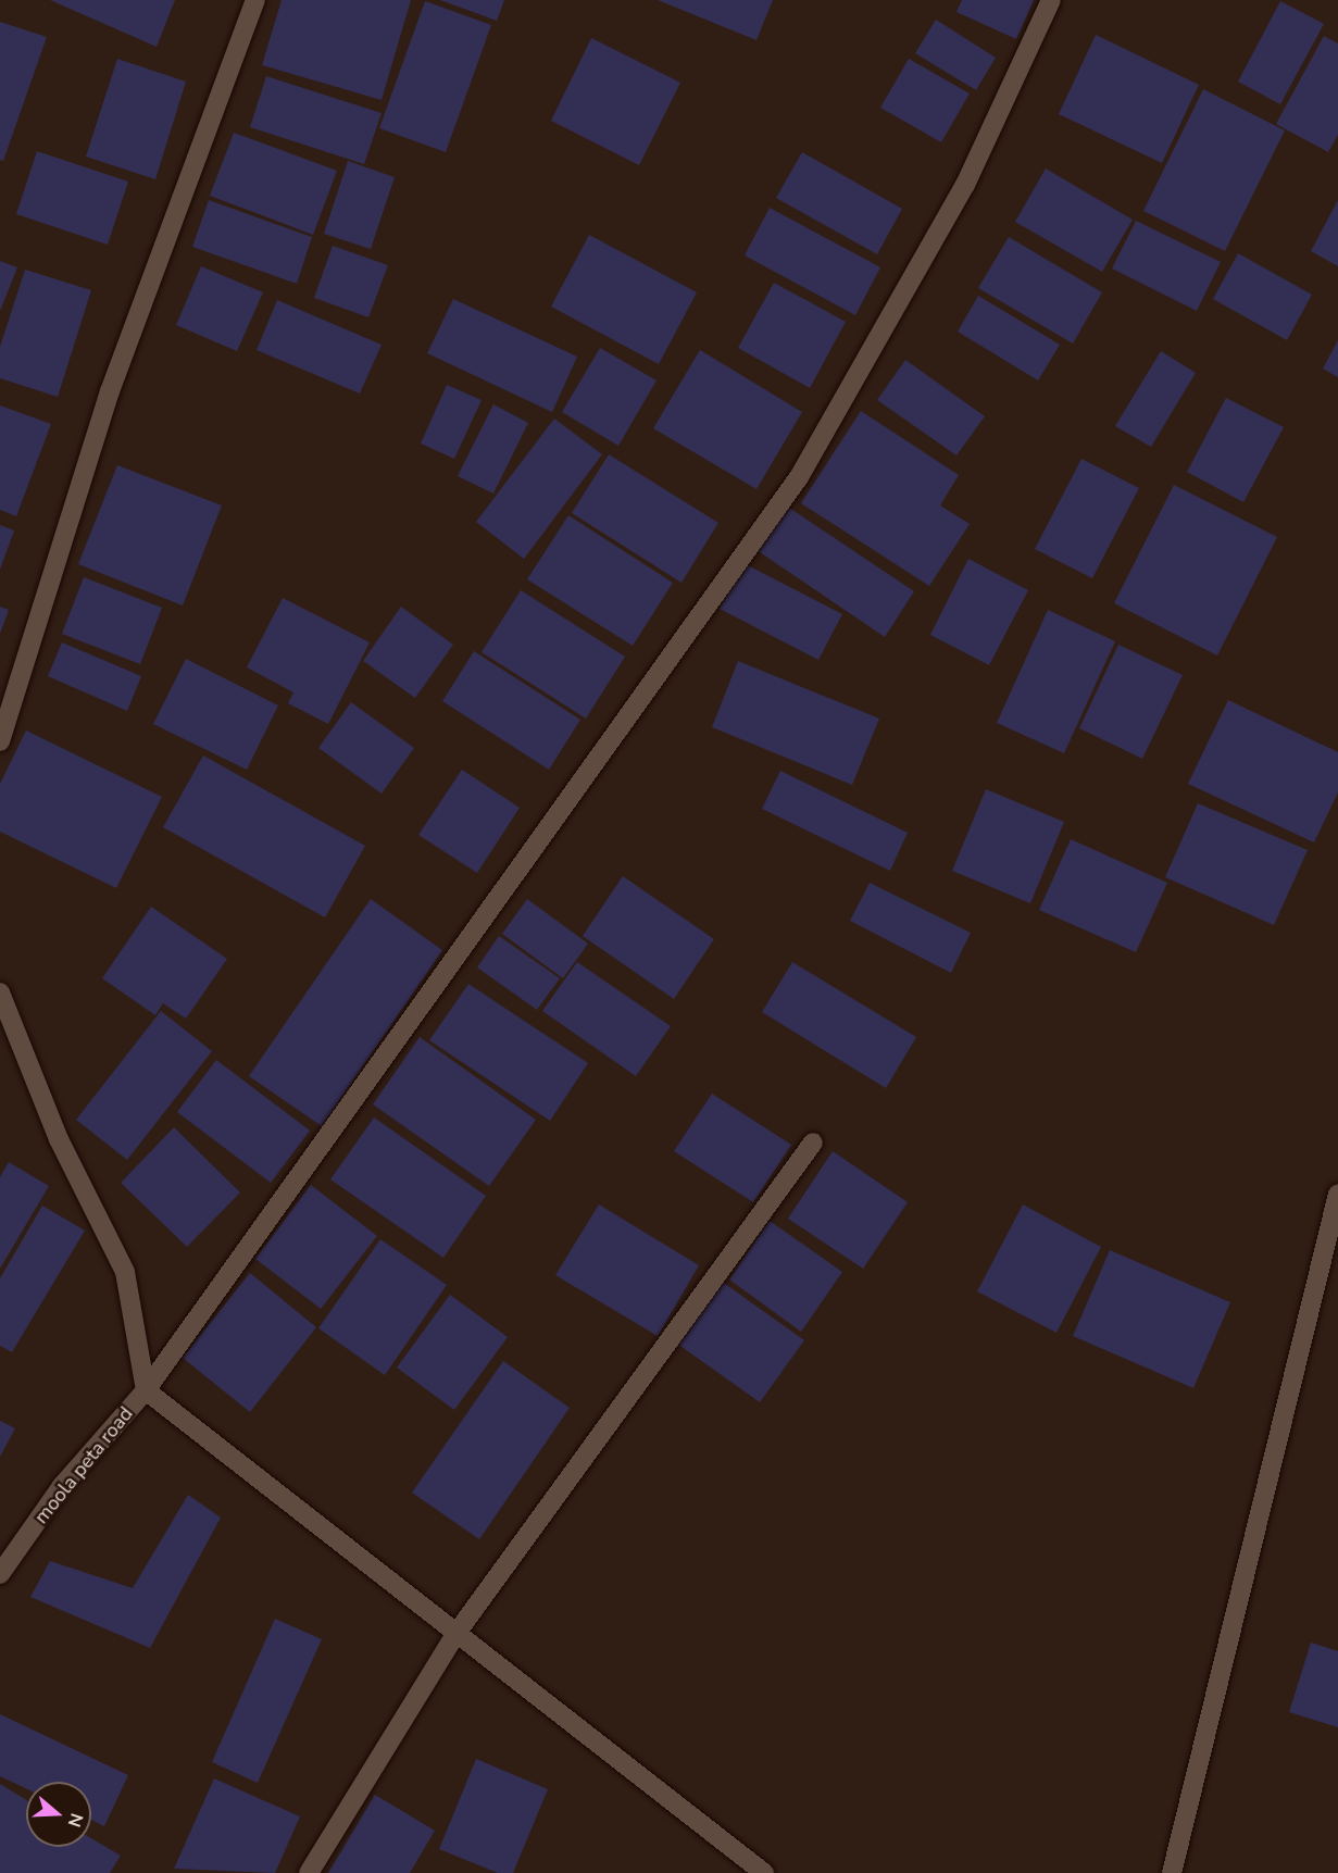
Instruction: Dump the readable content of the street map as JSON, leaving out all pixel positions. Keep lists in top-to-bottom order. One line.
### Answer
{"streets":{"street":["moola peta road"]},"north":"right"}
